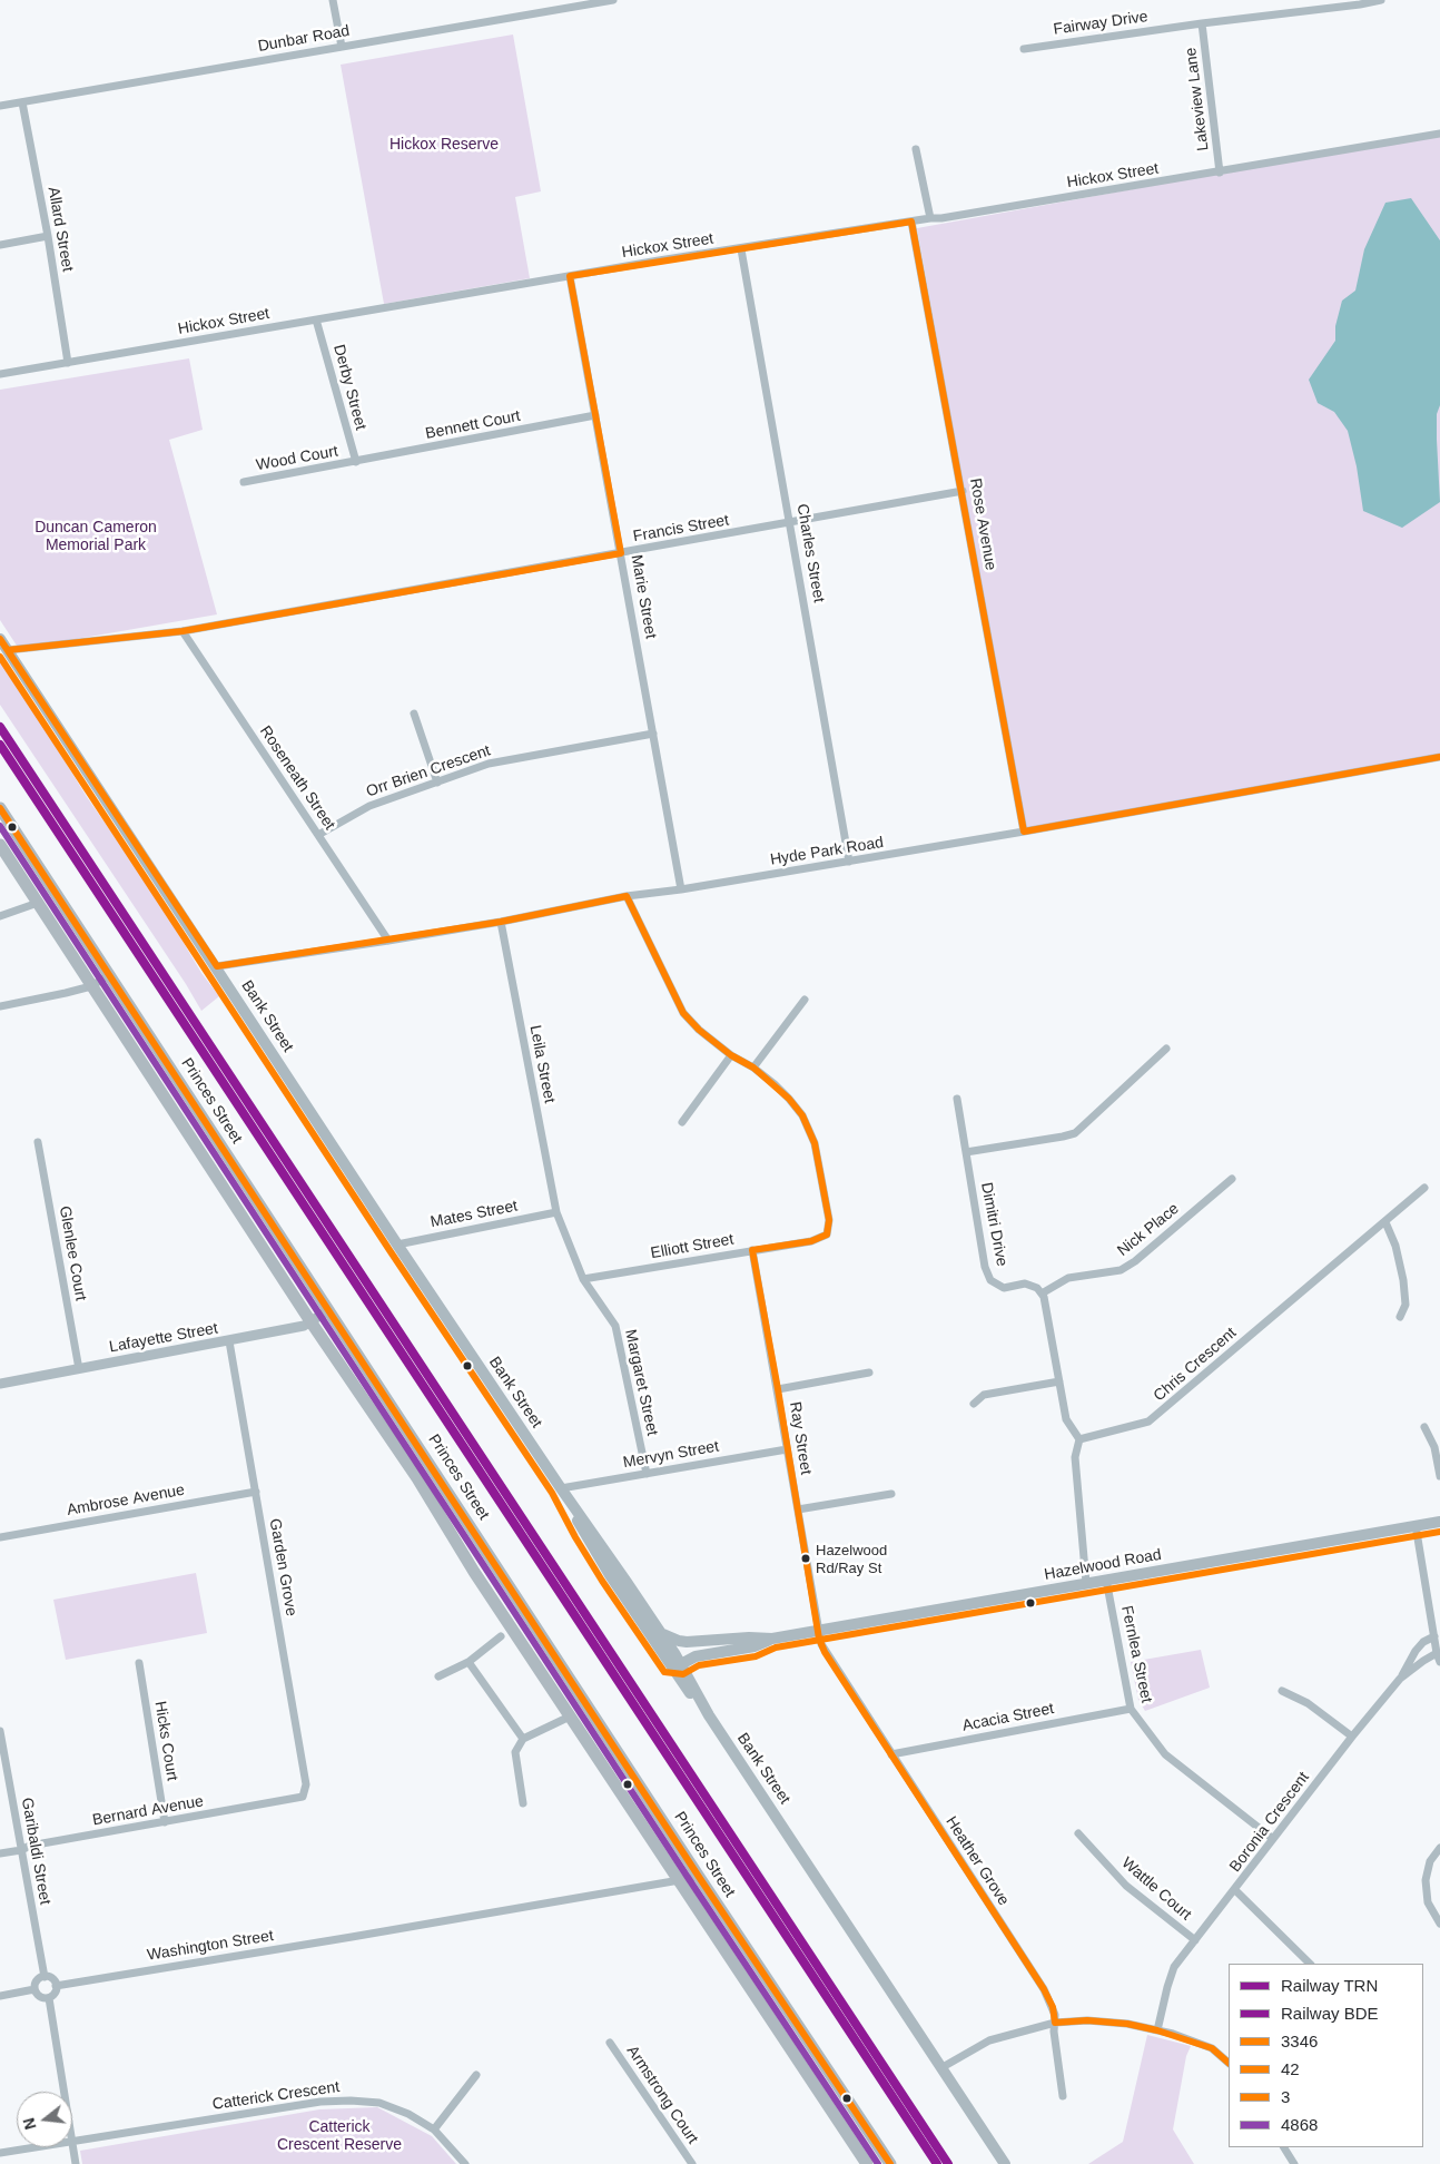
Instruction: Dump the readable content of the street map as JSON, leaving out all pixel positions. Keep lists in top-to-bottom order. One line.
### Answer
{"streets":{"highway":["Princes Street"],"main road":["Bank Street","Hazelwood Road"],"street":["Fairway Drive","Dunbar Road","Lakeview Lane","Hickox Street","Allard Street","Derby Street","Bennett Court","Wood Court","Rose Avenue","Francis Street","Charles Street","Marie Street","Orr Brien Crescent","Roseneath Street","Hyde Park Road","Leila Street","Mates Street","Dimitri Drive","Nick Place","Elliott Street","Glenlee Court","Lafayette Street","Chris Crescent","Margaret Street","Ray Street","Mervyn Street","Ambrose Avenue","Garden Grove","Fernlea Street","Acacia Street","Hicks Court","Bernard Avenue","Boronia Crescent","Garibaldi Street","Heather Grove","Wattle Court","Washington Street","Armstrong Court","Catterick Crescent"]},"crossings":[["Fairway Drive","Lakeview Lane"],["Dunbar Road","Allard Street"],["Lakeview Lane","Hickox Street"],["Hickox Street","Allard Street"],["Hickox Street","Derby Street"],["Hickox Street","Rose Avenue"],["Hickox Street","Charles Street"],["Hickox Street","Marie Street"],["Derby Street","Bennett Court"],["Derby Street","Wood Court"],["Bennett Court","Wood Court"],["Bennett Court","Marie Street"],["Rose Avenue","Francis Street"],["Rose Avenue","Hyde Park Road"],["Francis Street","Charles Street"],["Francis Street","Marie Street"],["Francis Street","Roseneath Street"],["Francis Street","Bank Street"],["Charles Street","Hyde Park Road"],["Marie Street","Orr Brien Crescent"],["Marie Street","Hyde Park Road"],["Orr Brien Crescent","Roseneath Street"],["Roseneath Street","Hyde Park Road"],["Hyde Park Road","Bank Street"],["Hyde Park Road","Leila Street"],["Hyde Park Road","Elliott Street"],["Bank Street","Mates Street"],["Bank Street","Mervyn Street"],["Leila Street","Mates Street"],["Leila Street","Margaret Street"],["Princes Street","Lafayette Street"],["Princes Street","Washington Street"],["Mates Street","Margaret Street"],["Dimitri Drive","Nick Place"],["Elliott Street","Margaret Street"],["Elliott Street","Ray Street"],["Glenlee Court","Lafayette Street"],["Lafayette Street","Garden Grove"],["Margaret Street","Mervyn Street"],["Ray Street","Mervyn Street"],["Ray Street","Hazelwood Road"],["Ray Street","Heather Grove"],["Ambrose Avenue","Garden Grove"],["Hazelwood Road","Fernlea Street"],["Hazelwood Road","Heather Grove"],["Garden Grove","Bernard Avenue"],["Fernlea Street","Acacia Street"],["Fernlea Street","Boronia Crescent"],["Acacia Street","Heather Grove"],["Hicks Court","Bernard Avenue"],["Bernard Avenue","Garibaldi Street"],["Boronia Crescent","Wattle Court"],["Garibaldi Street","Washington Street"]],"parks":["Hickox Reserve","Duncan Cameron Memorial Park","Catterick Crescent Reserve"],"places":["Hazelwood Rd/Ray St"],"lines":["transit line 42","transit line 3","rail line TRN","rail line BDE","transit line 3346","transit line 4868"],"legend":["Railway TRN","Railway BDE","3346","42","3","4868"],"north":"left"}
